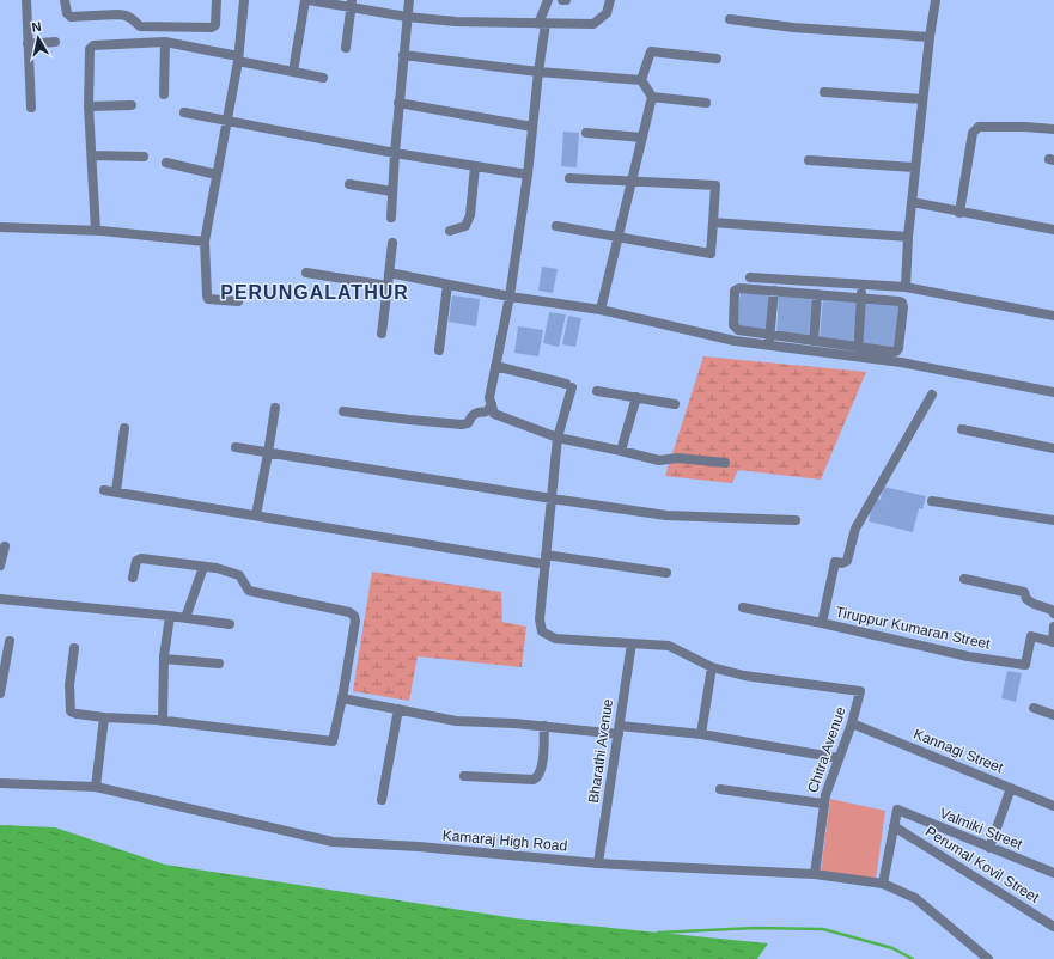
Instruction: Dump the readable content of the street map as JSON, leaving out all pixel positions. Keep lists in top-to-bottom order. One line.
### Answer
{"streets":{"street":["Tiruppur Kumaran Street","Chitra Avenue","Bharathi Avenue","Kannagi Street","Valmiki Street","Kamaraj High Road","Perumal Kovil Street"]},"crossings":[["Chitra Avenue","Kannagi Street"],["Chitra Avenue","Kamaraj High Road"],["Bharathi Avenue","Kamaraj High Road"],["Valmiki Street","Perumal Kovil Street"]],"districts":["PERUNGALATHUR"],"north":"top"}
